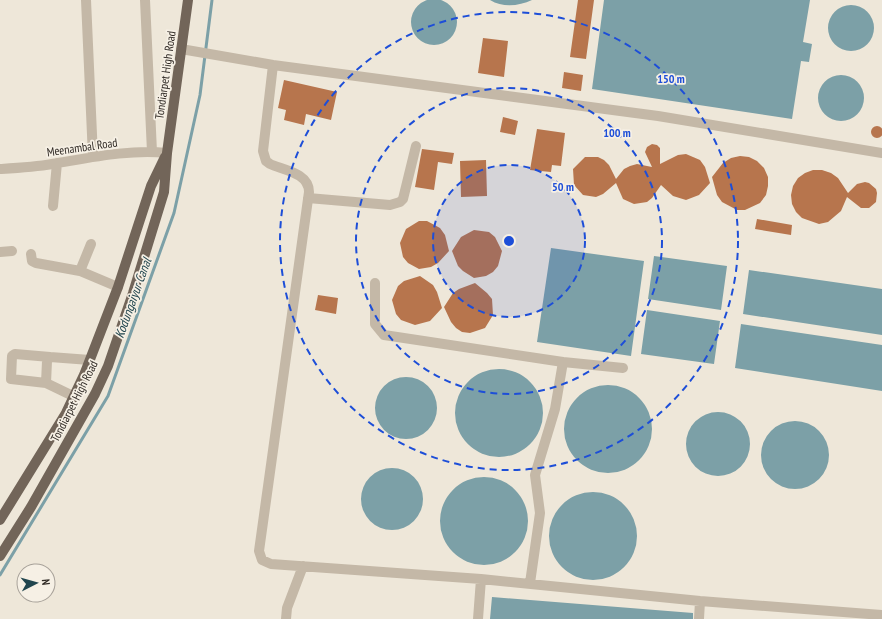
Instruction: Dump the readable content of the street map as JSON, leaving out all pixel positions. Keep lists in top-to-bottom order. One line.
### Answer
{"streets":{"main road":["Tondiarpet High Road"],"street":["Meenambal Road"]},"crossings":[["Tondiarpet High Road","Meenambal Road"]],"water":["Kodungaiyur Canal"],"north":"right","rings":["150 m","100 m","50 m"]}
